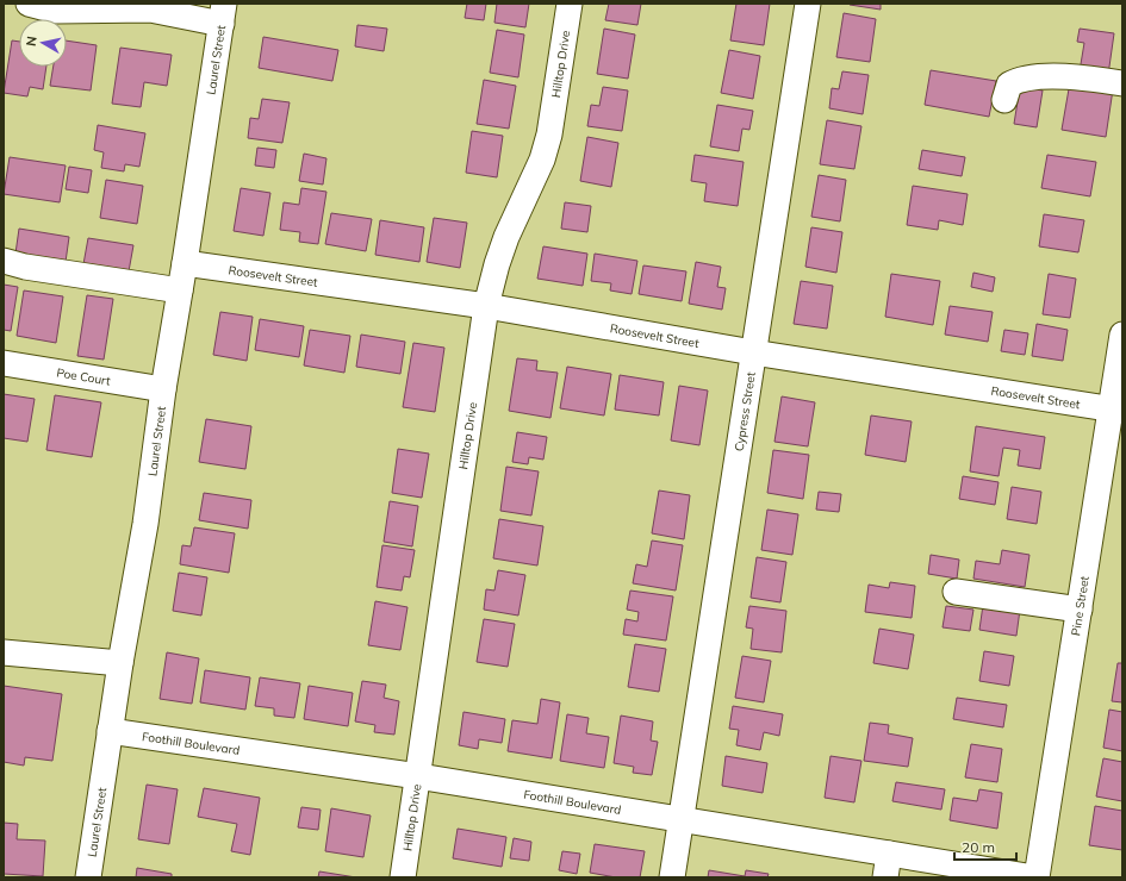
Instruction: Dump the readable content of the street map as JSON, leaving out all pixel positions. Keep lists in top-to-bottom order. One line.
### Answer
{"streets":{"street":["Laurel Street","Hilltop Drive","Roosevelt Street","Poe Court","Cypress Street","Pine Street","Foothill Boulevard"]},"crossings":[["Laurel Street","Roosevelt Street"],["Laurel Street","Poe Court"],["Laurel Street","Foothill Boulevard"],["Hilltop Drive","Roosevelt Street"],["Hilltop Drive","Foothill Boulevard"],["Roosevelt Street","Cypress Street"],["Roosevelt Street","Pine Street"],["Cypress Street","Foothill Boulevard"],["Pine Street","Foothill Boulevard"]],"scale_bar":"20 m","north":"left"}
